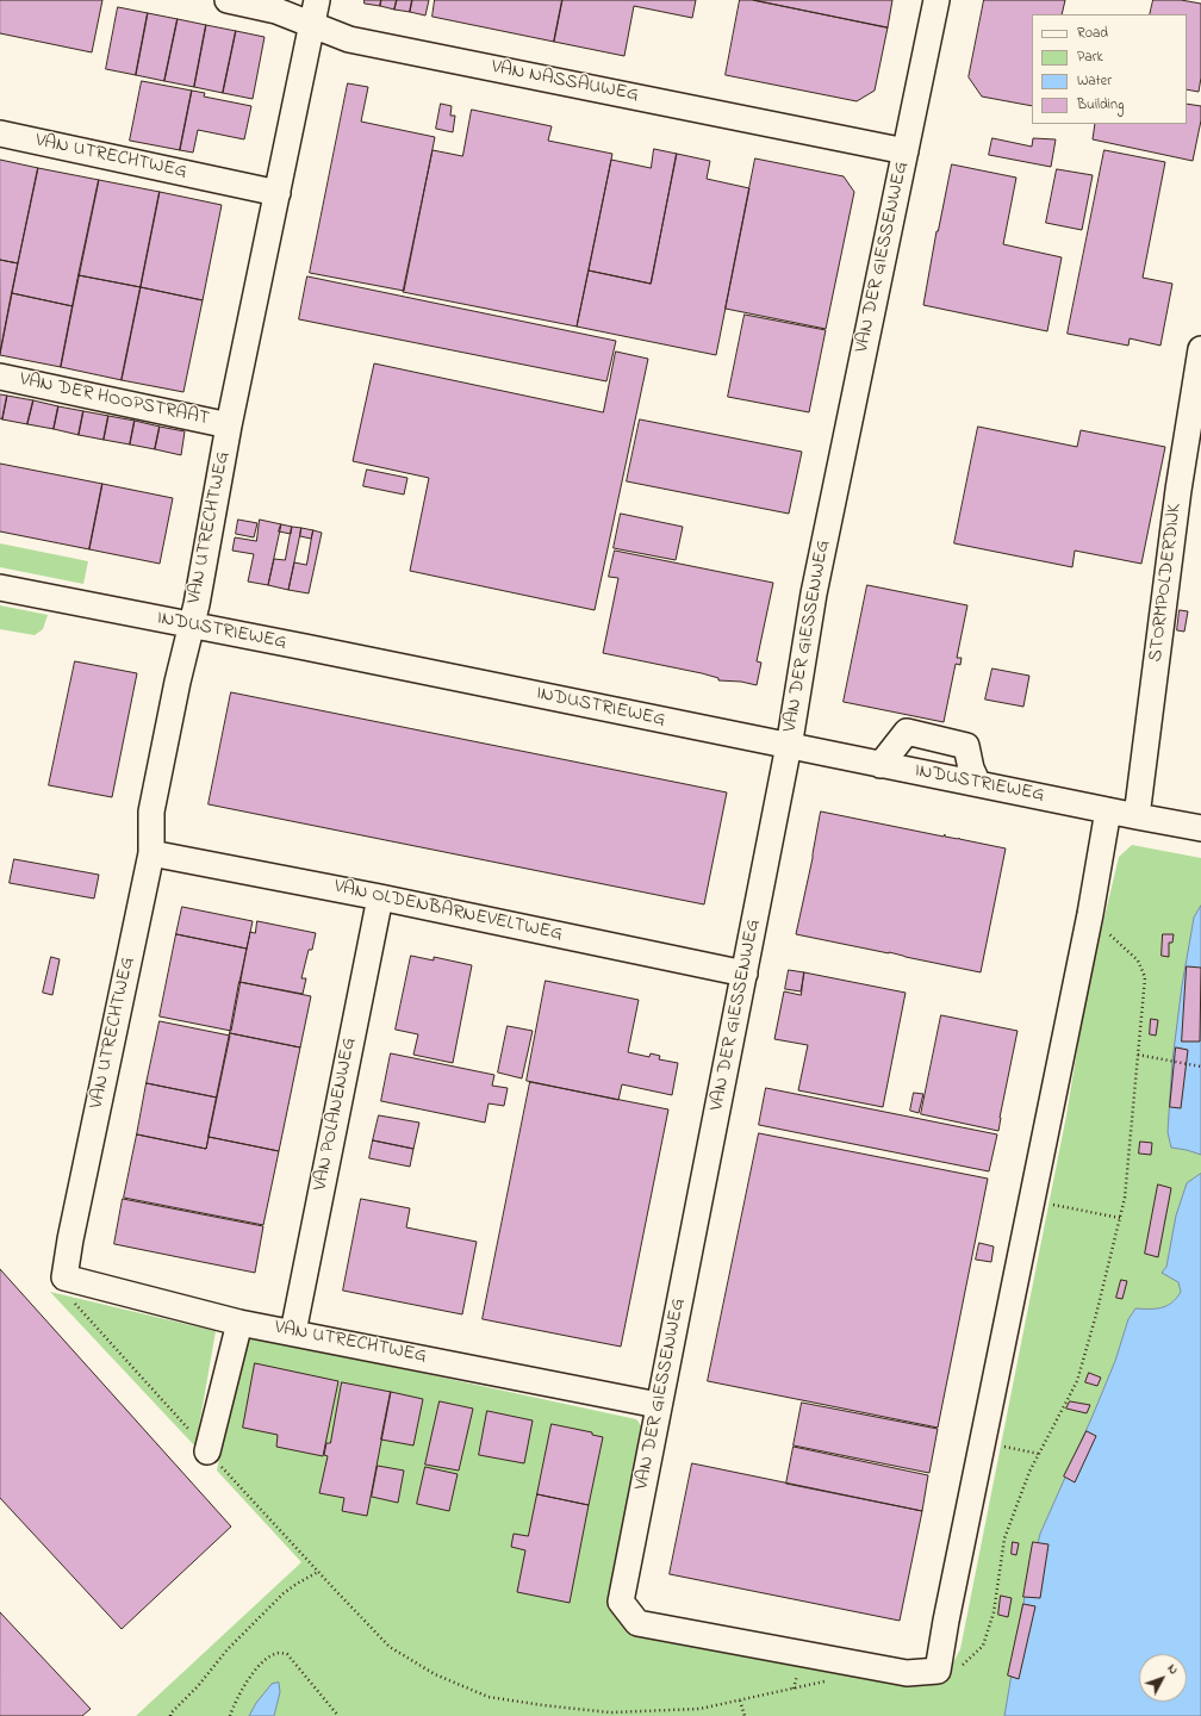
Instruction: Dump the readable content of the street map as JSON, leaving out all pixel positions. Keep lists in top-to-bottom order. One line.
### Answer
{"streets":{"street":["VAN NASSAUWEG","VAN UTRECHTWEG","VAN DER GIESSENWEG","VAN DER HOOPSTRAAT","STORMPOLDERDIJK","INDUSTRIEWEG","VAN OLDENBARNEVELTWEG","VAN POLANENWEG"]},"crossings":[["VAN NASSAUWEG","VAN UTRECHTWEG"],["VAN NASSAUWEG","VAN DER GIESSENWEG"],["VAN UTRECHTWEG","VAN DER GIESSENWEG"],["VAN UTRECHTWEG","VAN DER HOOPSTRAAT"],["VAN UTRECHTWEG","INDUSTRIEWEG"],["VAN UTRECHTWEG","VAN OLDENBARNEVELTWEG"],["VAN UTRECHTWEG","VAN POLANENWEG"],["VAN DER GIESSENWEG","INDUSTRIEWEG"],["VAN DER GIESSENWEG","VAN OLDENBARNEVELTWEG"],["STORMPOLDERDIJK","INDUSTRIEWEG"],["VAN OLDENBARNEVELTWEG","VAN POLANENWEG"]],"legend":["Road","Park","Water","Building"],"north":"top right"}
